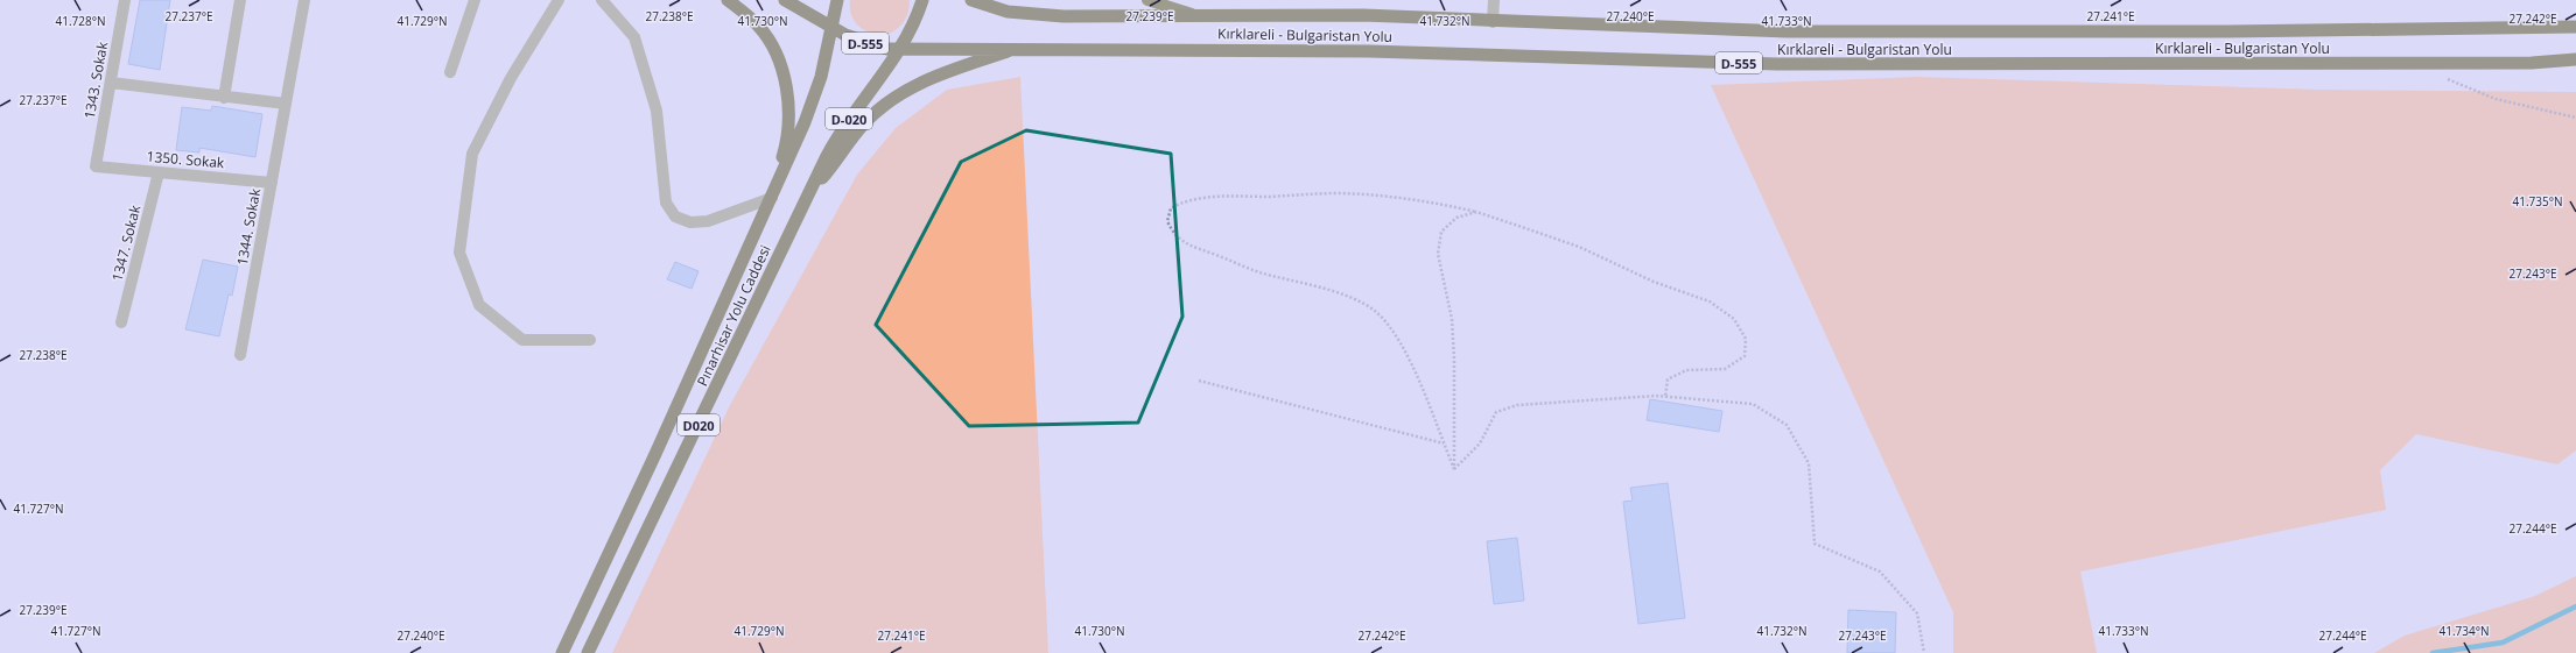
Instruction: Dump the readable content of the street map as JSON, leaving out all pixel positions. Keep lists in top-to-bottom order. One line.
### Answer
{"streets":{"highway":["Kırklareli - Bulgaristan Yolu","D-555","D-020","Pınarhisar Yolu Caddesi","D020"],"street":["1343. Sokak","1350. Sokak","1344. Sokak","1347. Sokak"]},"crossings":[["Kırklareli - Bulgaristan Yolu","D-555"],["Kırklareli - Bulgaristan Yolu","Pınarhisar Yolu Caddesi"],["D-555","Pınarhisar Yolu Caddesi"],["1343. Sokak","1350. Sokak"],["1350. Sokak","1344. Sokak"],["1350. Sokak","1347. Sokak"]],"coordinates":["27.237°E","27.238°E","27.239°E","27.240°E","27.241°E","27.242°E","41.728°N","41.729°N","41.730°N","41.732°N","41.733°N","41.735°N","27.243°E","41.727°N","27.244°E","41.734°N"]}
